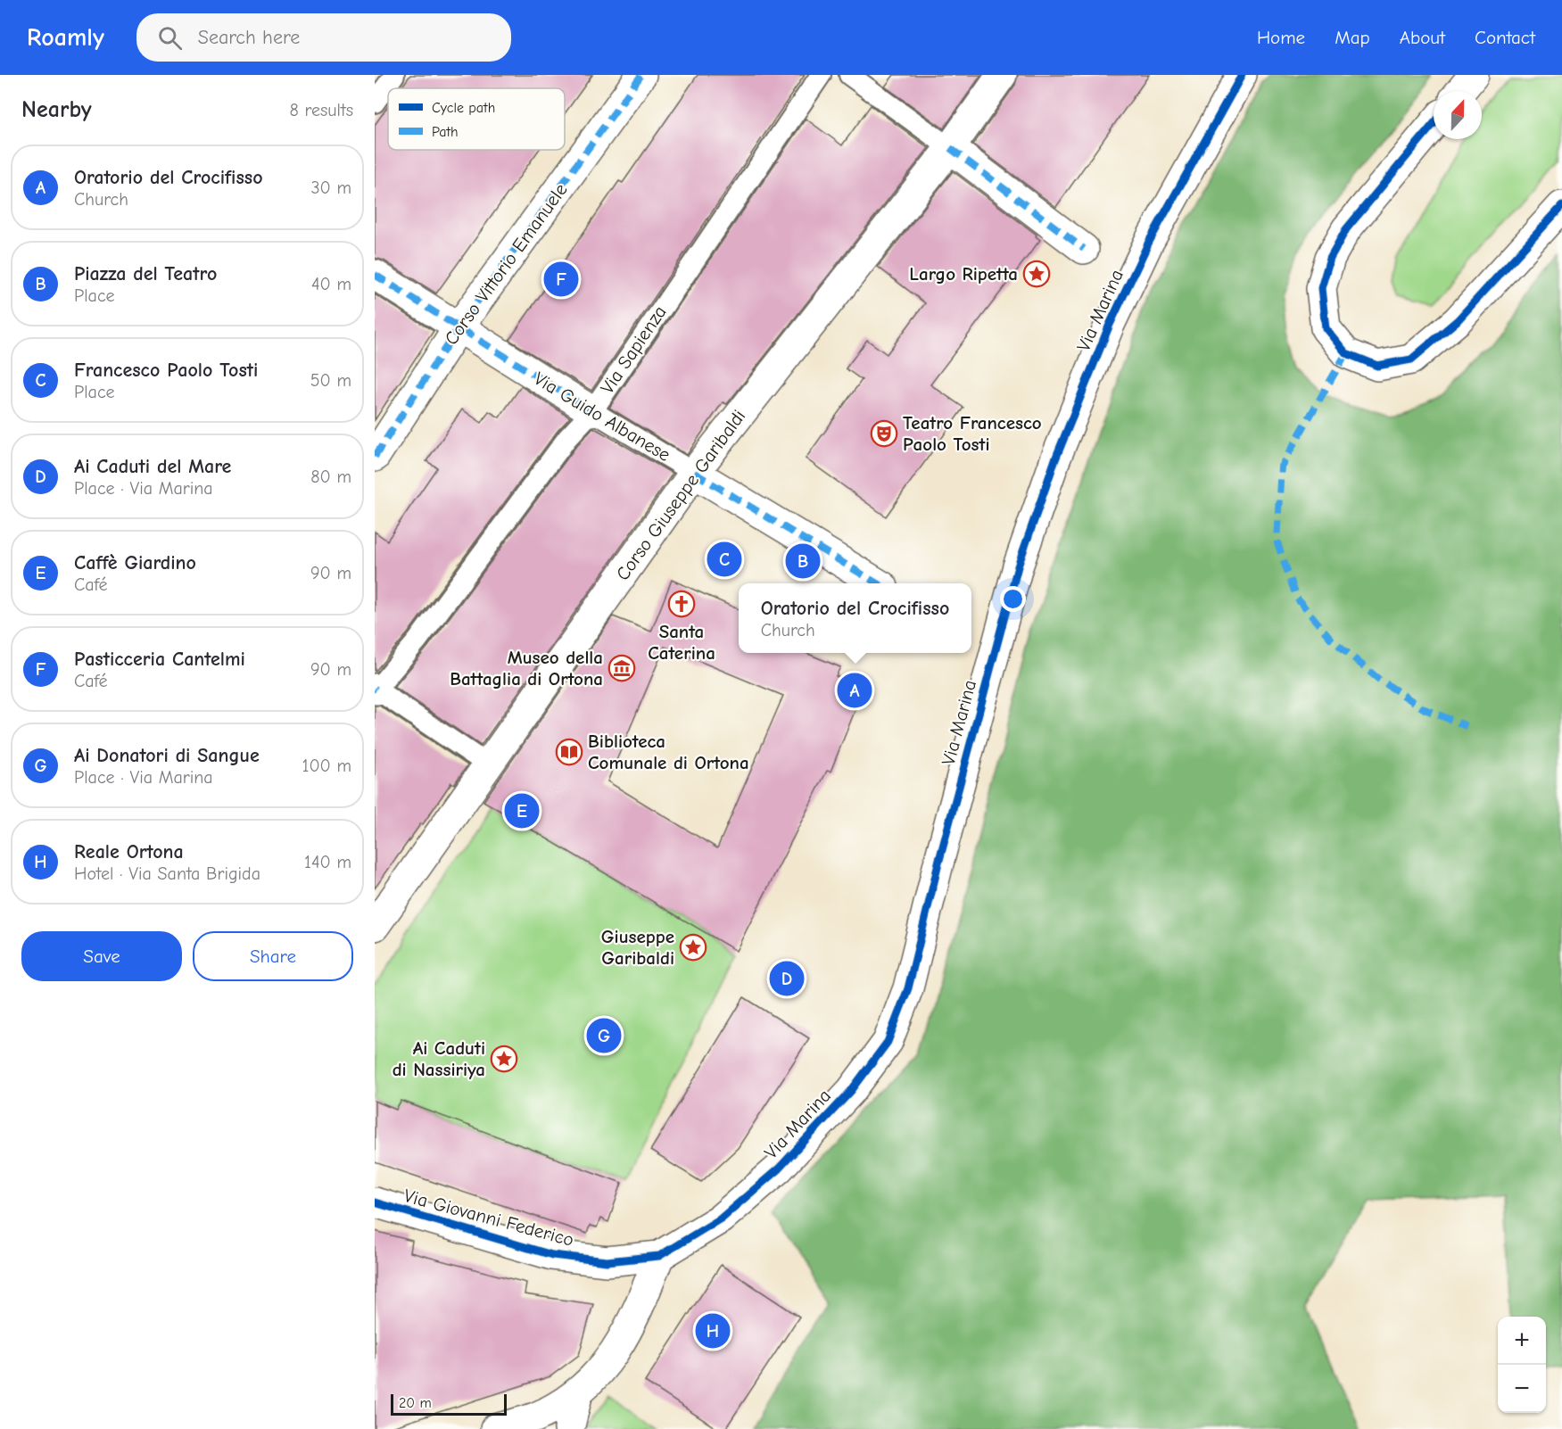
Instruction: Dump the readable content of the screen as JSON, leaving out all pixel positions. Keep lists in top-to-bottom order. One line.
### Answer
{"streets":{"street":["Corso Vittorio Emanuele","Via Marina","Via Guido Albanese","Corso Giuseppe Garibaldi","Via Giovanni Federico"],"lane":["Via Sapienza"]},"crossings":[["Corso Vittorio Emanuele","Via Guido Albanese"],["Via Marina","Via Giovanni Federico"],["Via Sapienza","Via Guido Albanese"],["Via Guido Albanese","Corso Giuseppe Garibaldi"]],"places":{"place":["Largo Ripetta","Giuseppe Garibaldi","Ai Caduti di Nassiriya"],"theatre":["Teatro Francesco Paolo Tosti"],"church":["Santa Caterina"],"museum":["Museo della Battaglia di Ortona"],"library":["Biblioteca Comunale di Ortona"]},"legend":["Cycle path","Path"],"scale_bar":"20 m","north":"top","page":{"header":"Roamly","search":"Search here","nav":["Home","Map","About","Contact"],"heading":["Nearby","8 results"],"list":[{"mark":"A","name":"Oratorio del Crocifisso","note":"Church","value":"30 m"},{"mark":"B","name":"Piazza del Teatro","note":"Place","value":"40 m"},{"mark":"C","name":"Francesco Paolo Tosti","note":"Place","value":"50 m"},{"mark":"D","name":"Ai Caduti del Mare","note":"Place · Via Marina","value":"80 m"},{"mark":"E","name":"Caffè Giardino","note":"Café","value":"90 m"},{"mark":"F","name":"Pasticceria Cantelmi","note":"Café","value":"90 m"},{"mark":"G","name":"Ai Donatori di Sangue","note":"Place · Via Marina","value":"100 m"},{"mark":"H","name":"Reale Ortona","note":"Hotel · Via Santa Brigida","value":"140 m"}],"pins":["F","C","B","A","E","D","G","H"],"popup":["Oratorio del Crocifisso","Church"],"buttons":["Save","Share"],"map_buttons":["+","−"],"scale":"20 m"}}
